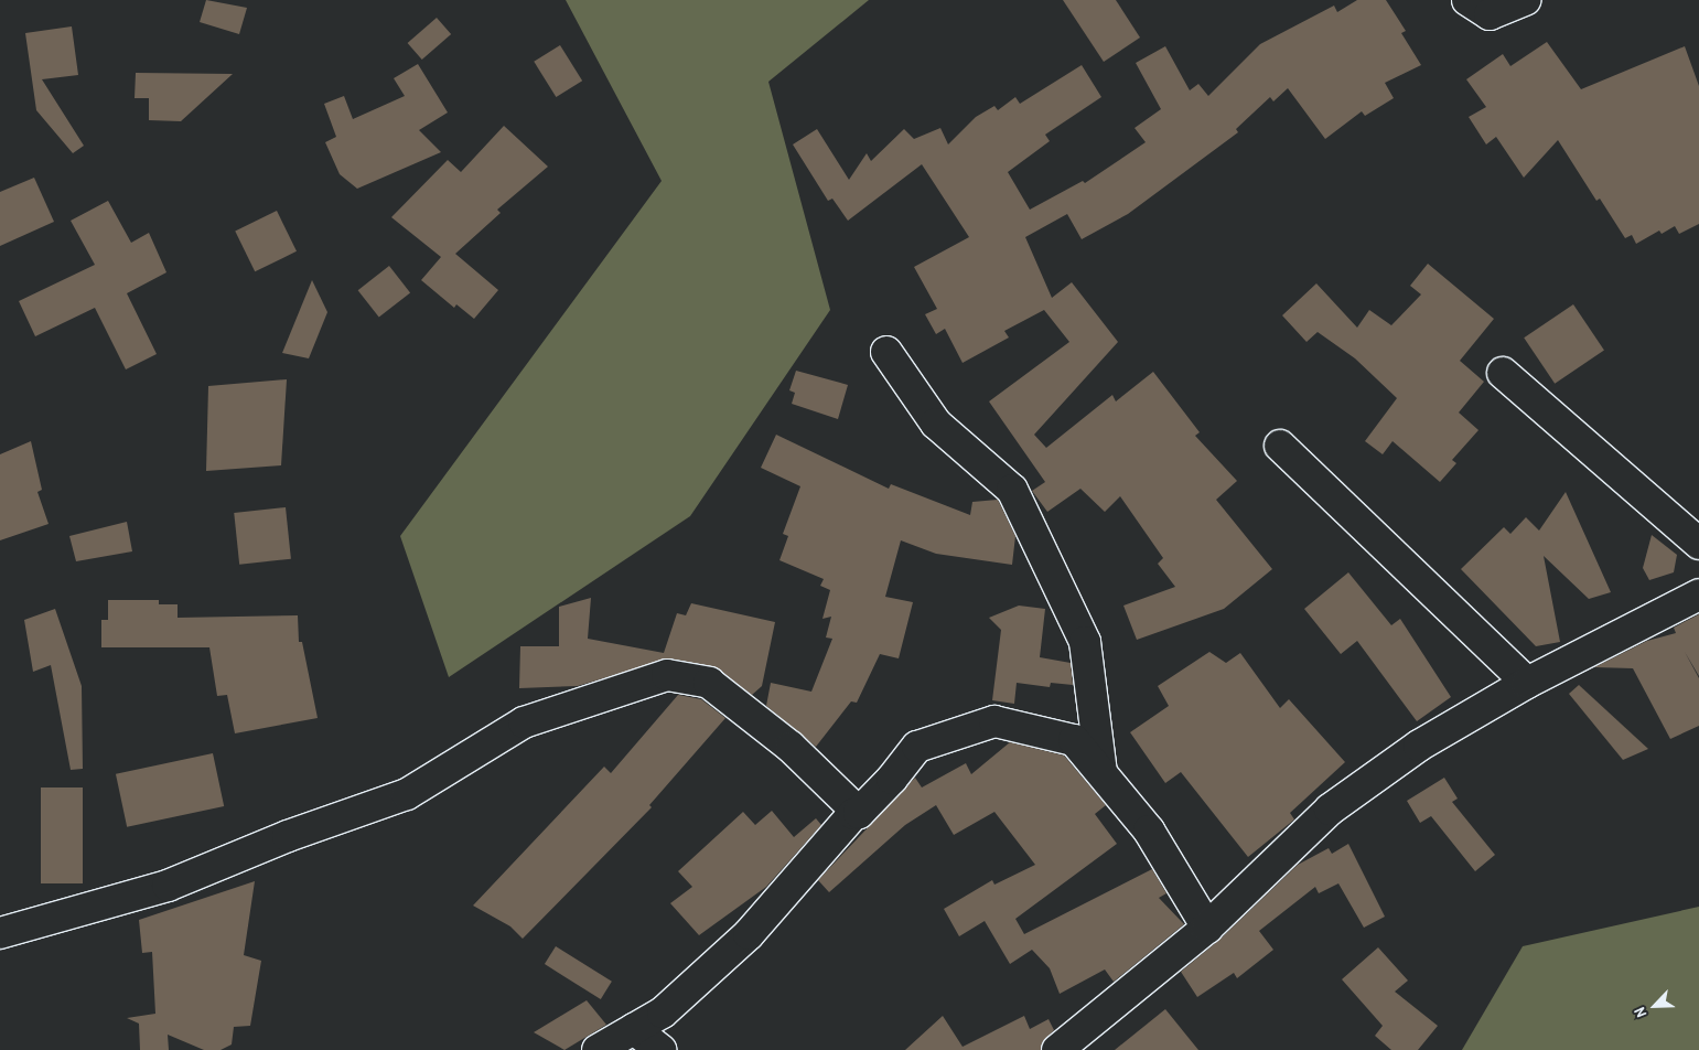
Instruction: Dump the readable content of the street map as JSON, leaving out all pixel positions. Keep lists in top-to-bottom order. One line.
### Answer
{"north":"bottom left"}
